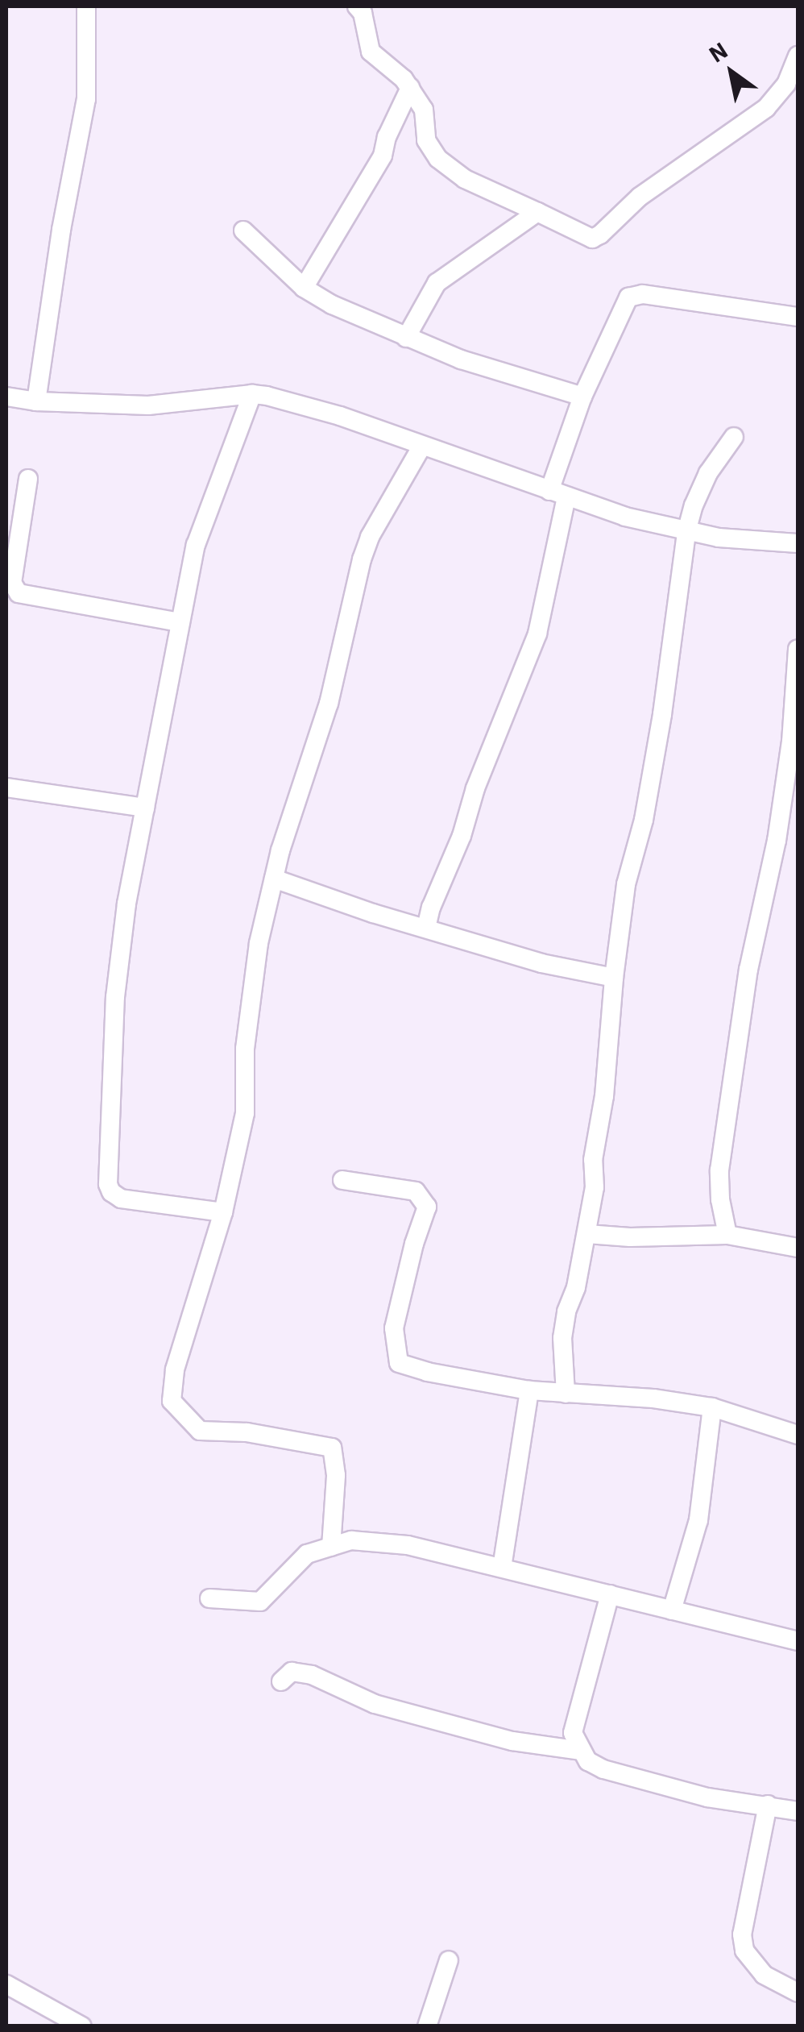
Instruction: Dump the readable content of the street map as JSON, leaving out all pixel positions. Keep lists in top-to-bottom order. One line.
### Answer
{"north":"top left"}
